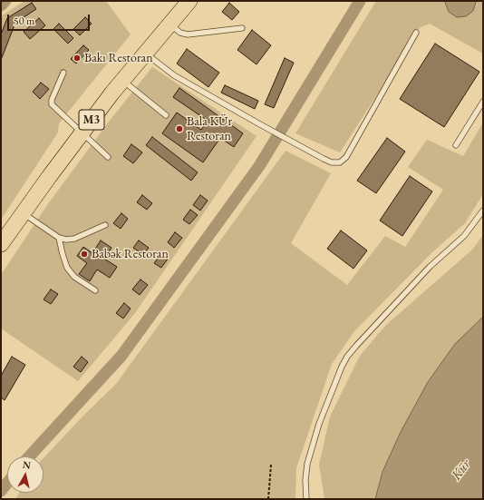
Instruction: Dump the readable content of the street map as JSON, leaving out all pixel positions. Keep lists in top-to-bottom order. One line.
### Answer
{"streets":{"main road":["M3"]},"water":["Kür"],"places":["Bakı Restoran","Bala KÜr Restoran","Babək Restoran"],"scale_bar":"50 m","north":"top"}
